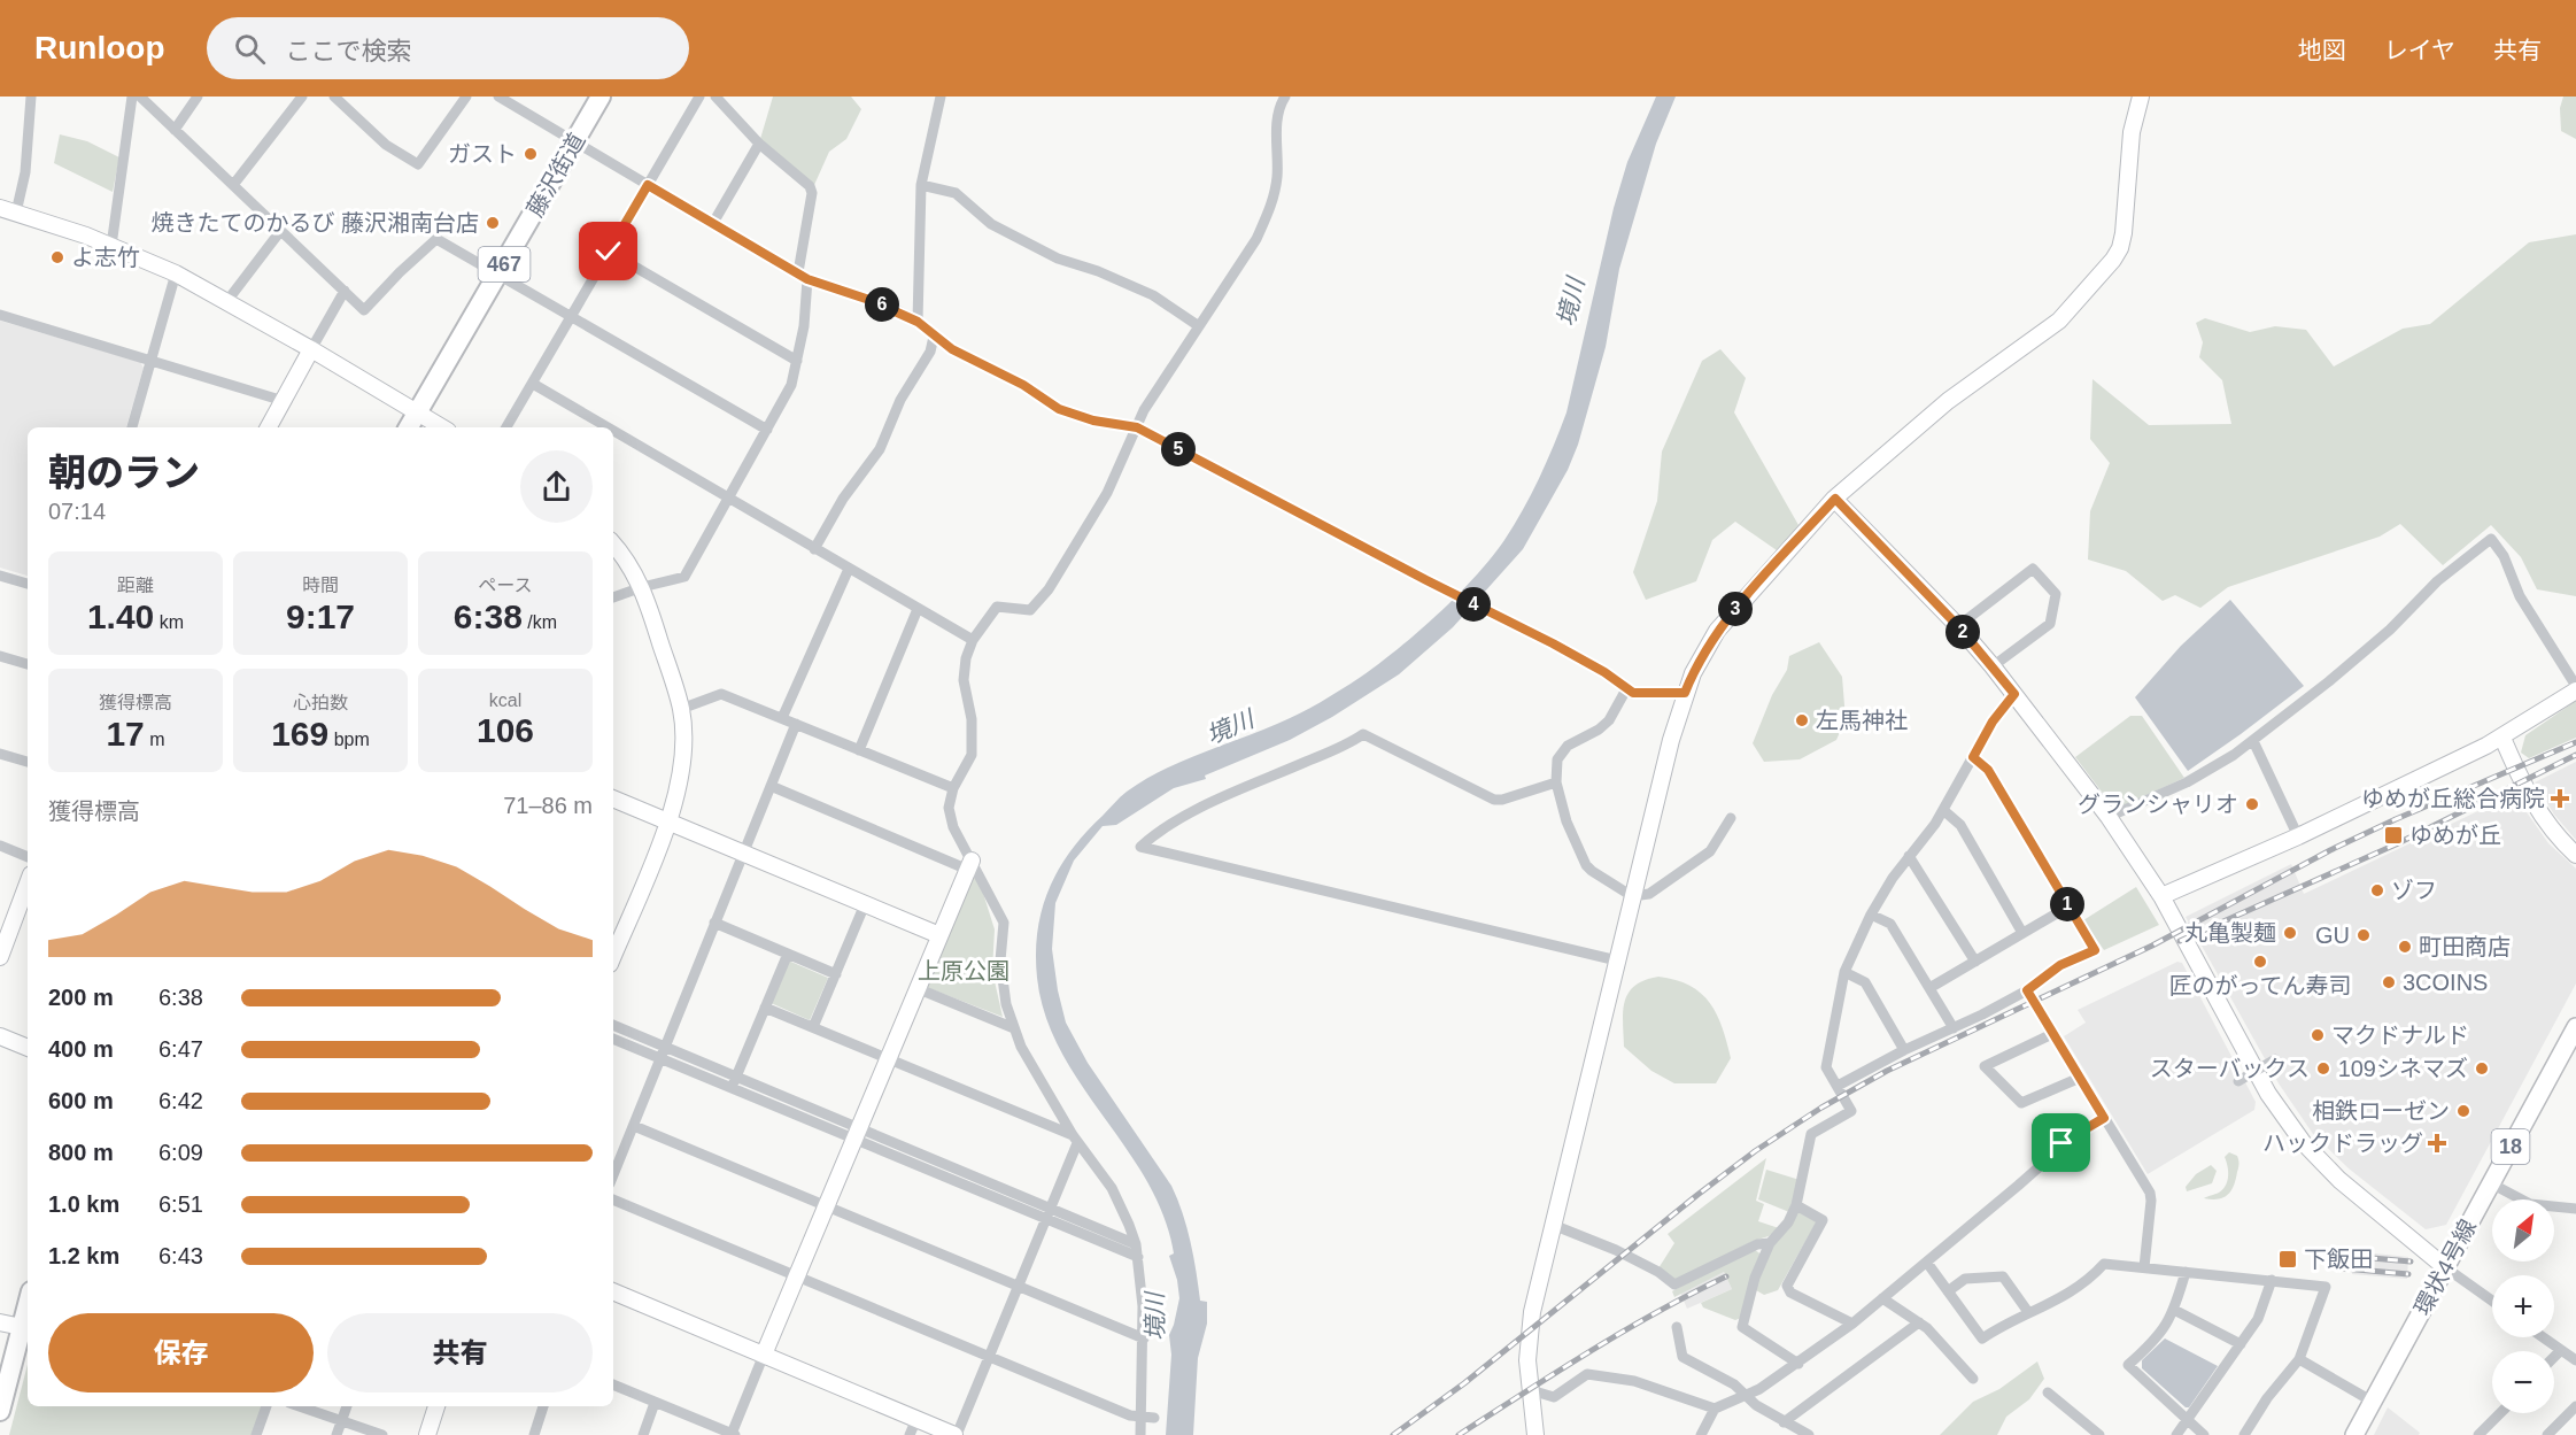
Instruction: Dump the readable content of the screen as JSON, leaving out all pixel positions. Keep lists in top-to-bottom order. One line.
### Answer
{"streets":{"highway":["藤沢街道","467"],"main road":["18","環状4号線"]},"water":["境川"],"parks":["上原公園"],"places":{"other":["ガスト","焼きたてのかるび 藤沢湘南台店","よ志竹","左馬神社","グランシャリオ","ゾフ","丸亀製麺","GU","町田商店","匠のがってん寿司","3COINS","マクドナルド","スターバックス","109シネマズ","相鉄ローゼン"],"health":["ゆめが丘総合病院","ハックドラッグ"],"transit":["ゆめが丘","下飯田"]},"north":"top right","page":{"header":"Runloop","search":"ここで検索","nav":["地図","レイヤ","共有"],"pins":["6","5","4","3","2","1"],"heading":["朝のラン","07:14"],"stats":[["距離","1.40 km"],["時間","9:17"],["ペース","6:38 /km"],["獲得標高","17 m"],["心拍数","169 bpm"],["kcal","106"]],"chart":["獲得標高","71–86 m"],"list":[{"name":"200 m","note":"6:38"},{"name":"400 m","note":"6:47"},{"name":"600 m","note":"6:42"},{"name":"800 m","note":"6:09"},{"name":"1.0 km","note":"6:51"},{"name":"1.2 km","note":"6:43"}],"map_buttons":["+","−"],"buttons":["保存","共有"]}}
